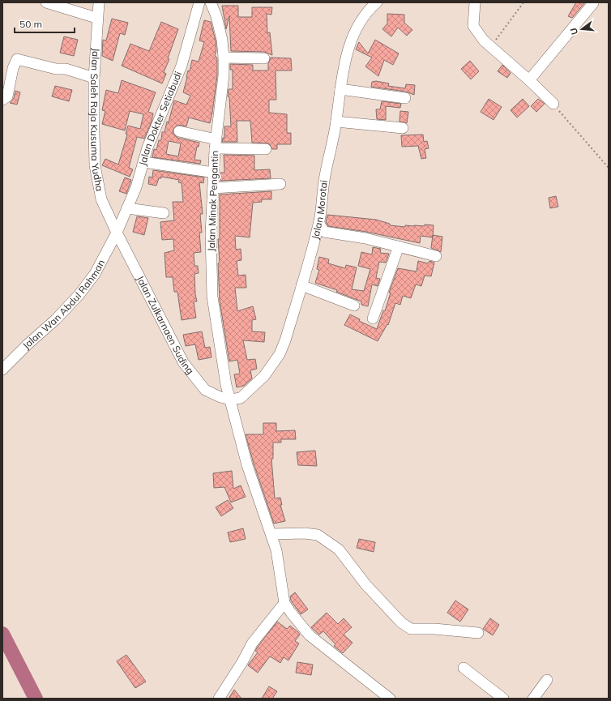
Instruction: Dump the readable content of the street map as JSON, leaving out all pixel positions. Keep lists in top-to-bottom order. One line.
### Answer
{"streets":{"street":["Jalan Dokter Setiabudi","Jalan Saleh Raja Kusuma Yudha","Jalan Minak Pengantin","Jalan Morotai","Jalan Wan Abdul Rahman","Jalan Zulkarnaen Suding"]},"crossings":[["Jalan Dokter Setiabudi","Jalan Saleh Raja Kusuma Yudha"],["Jalan Dokter Setiabudi","Jalan Wan Abdul Rahman"],["Jalan Dokter Setiabudi","Jalan Zulkarnaen Suding"],["Jalan Saleh Raja Kusuma Yudha","Jalan Wan Abdul Rahman"],["Jalan Saleh Raja Kusuma Yudha","Jalan Zulkarnaen Suding"],["Jalan Minak Pengantin","Jalan Morotai"],["Jalan Minak Pengantin","Jalan Zulkarnaen Suding"],["Jalan Morotai","Jalan Zulkarnaen Suding"],["Jalan Wan Abdul Rahman","Jalan Zulkarnaen Suding"]],"scale_bar":"50 m","north":"left"}
